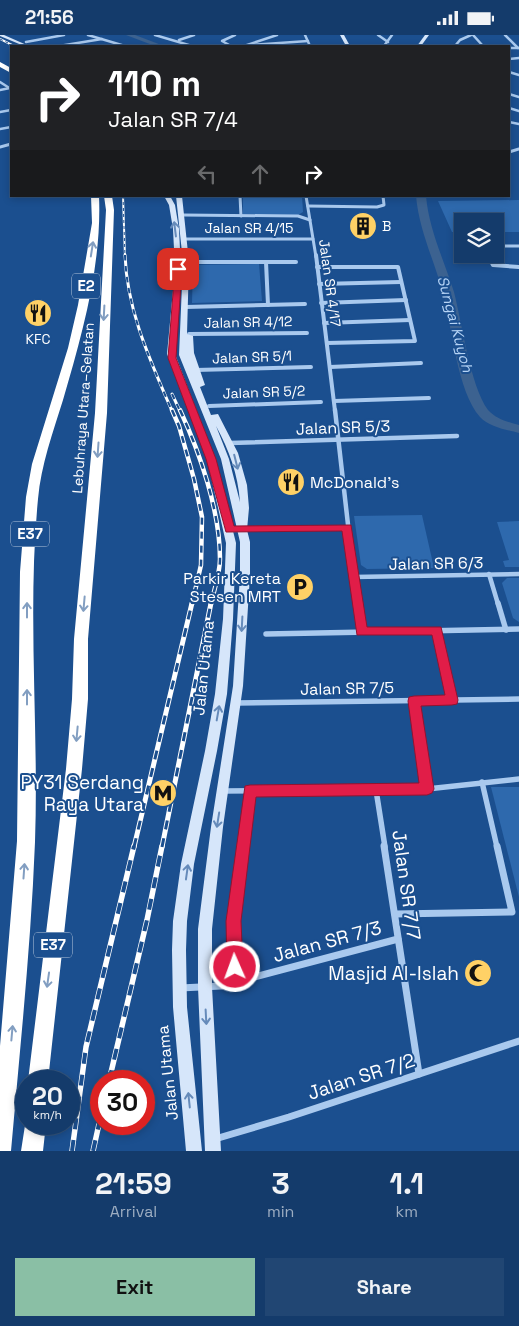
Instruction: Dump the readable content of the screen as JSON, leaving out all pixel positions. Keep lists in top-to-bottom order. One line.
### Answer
{"streets":{"highway":["E2","Lebuhraya Utara–Selatan","E37"],"street":["Jalan SR 4/15","Jalan SR 4/17","Jalan SR 4/12","Jalan SR 5/1","Jalan SR 5/2","Jalan SR 5/3","Jalan SR 6/3","Jalan Utama","Jalan SR 7/5","Jalan SR 7/7","Jalan SR 7/3","Jalan SR 7/2"]},"crossings":[["Jalan SR 4/15","Jalan SR 4/17"],["Jalan SR 4/17","Jalan SR 5/3"],["Jalan SR 4/17","Jalan SR 6/3"],["Lebuhraya Utara–Selatan","E37"],["Jalan Utama","Jalan SR 7/3"],["Jalan SR 7/7","Jalan SR 7/3"],["Jalan SR 7/7","Jalan SR 7/2"]],"water":["Sungai Kuyoh"],"places":{"building":["B"],"restaurant":["KFC","McDonald's"],"parking":["Parkir Kereta Stesen MRT"],"metro station":["PY31 Serdang Raya Utara"],"mosque":["Masjid Al-Islah"]},"page":{"status":"21:56","turn":["110 m","Jalan SR 7/4"],"speed":"20 km/h","limit":"30","eta":["21:59","Arrival","3","min","1.1","km"],"buttons":["Exit","Share"]}}
